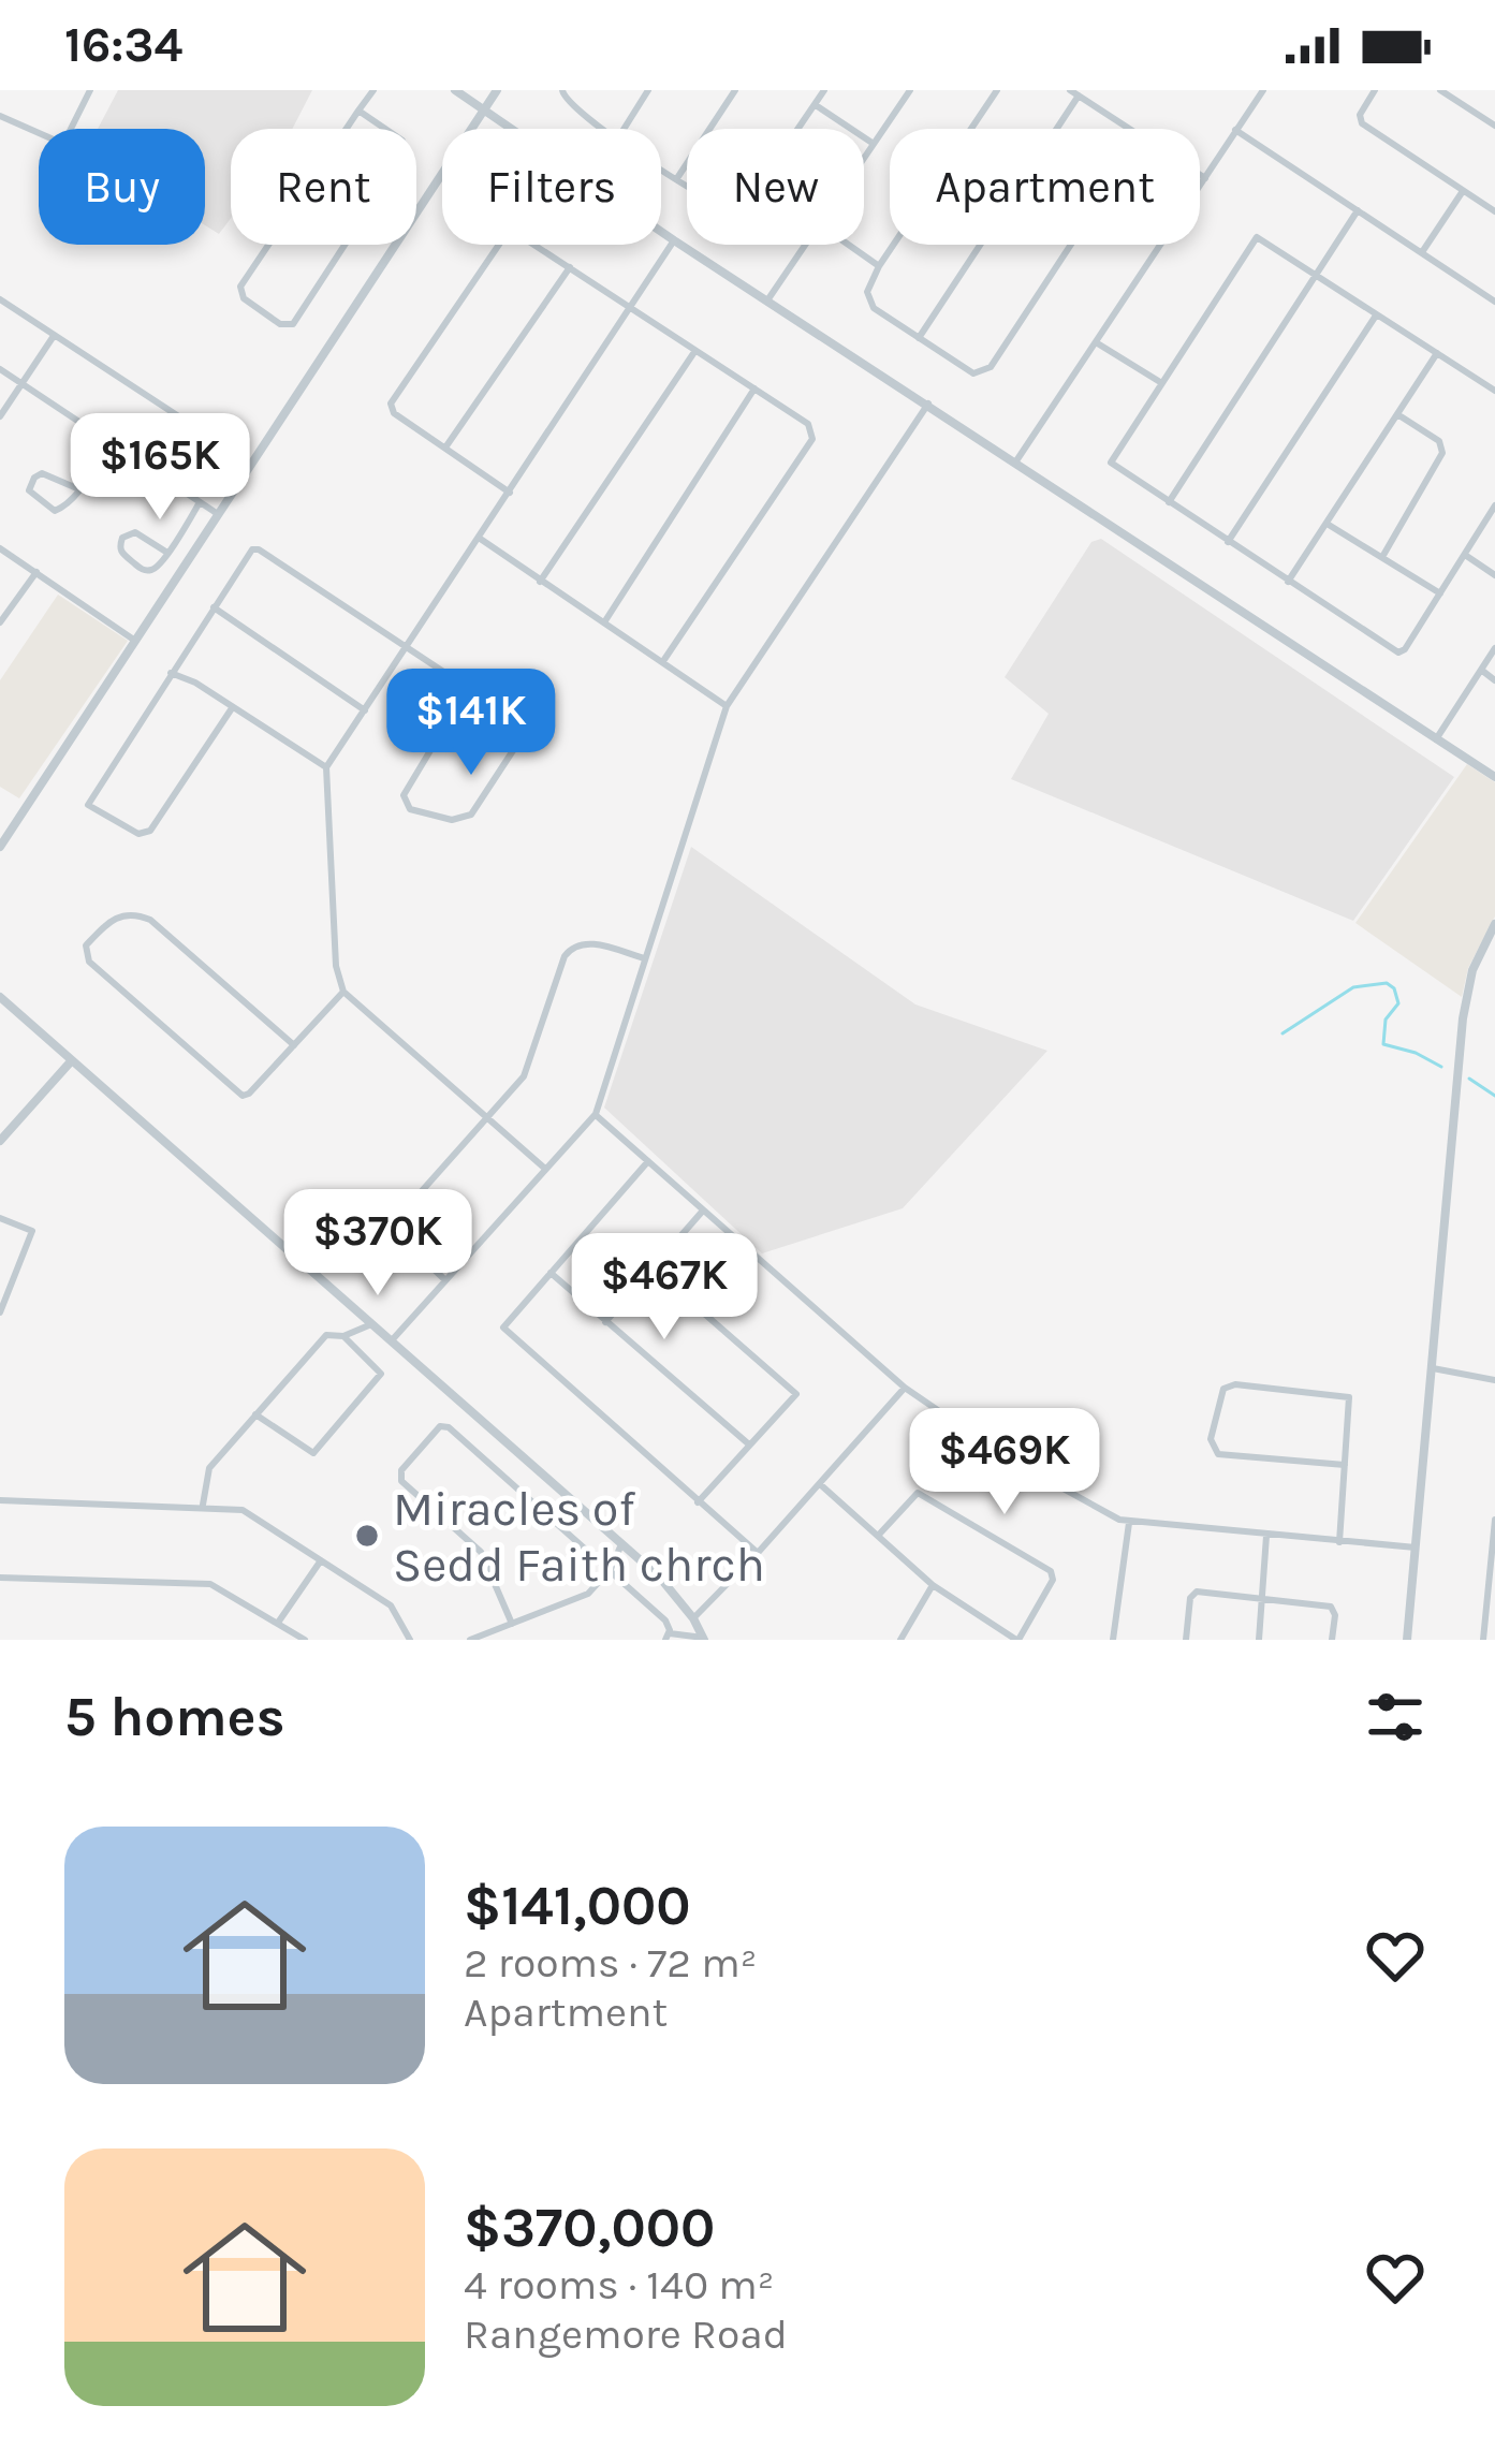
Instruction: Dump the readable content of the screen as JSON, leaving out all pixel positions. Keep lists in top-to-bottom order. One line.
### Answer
{"places":["Miracles of Sedd Faith chrch"],"page":{"status":"16:34","chip":["Buy","Rent","Filters","New","Apartment"],"price":["$165K","$141K","$370K","$467K","$469K"],"heading":"5 homes","list":[{"name":"$141,000","note":"2 rooms · 72 m² · Apartment"},{"name":"$370,000","note":"4 rooms · 140 m² · Rangemore Road"}]}}
